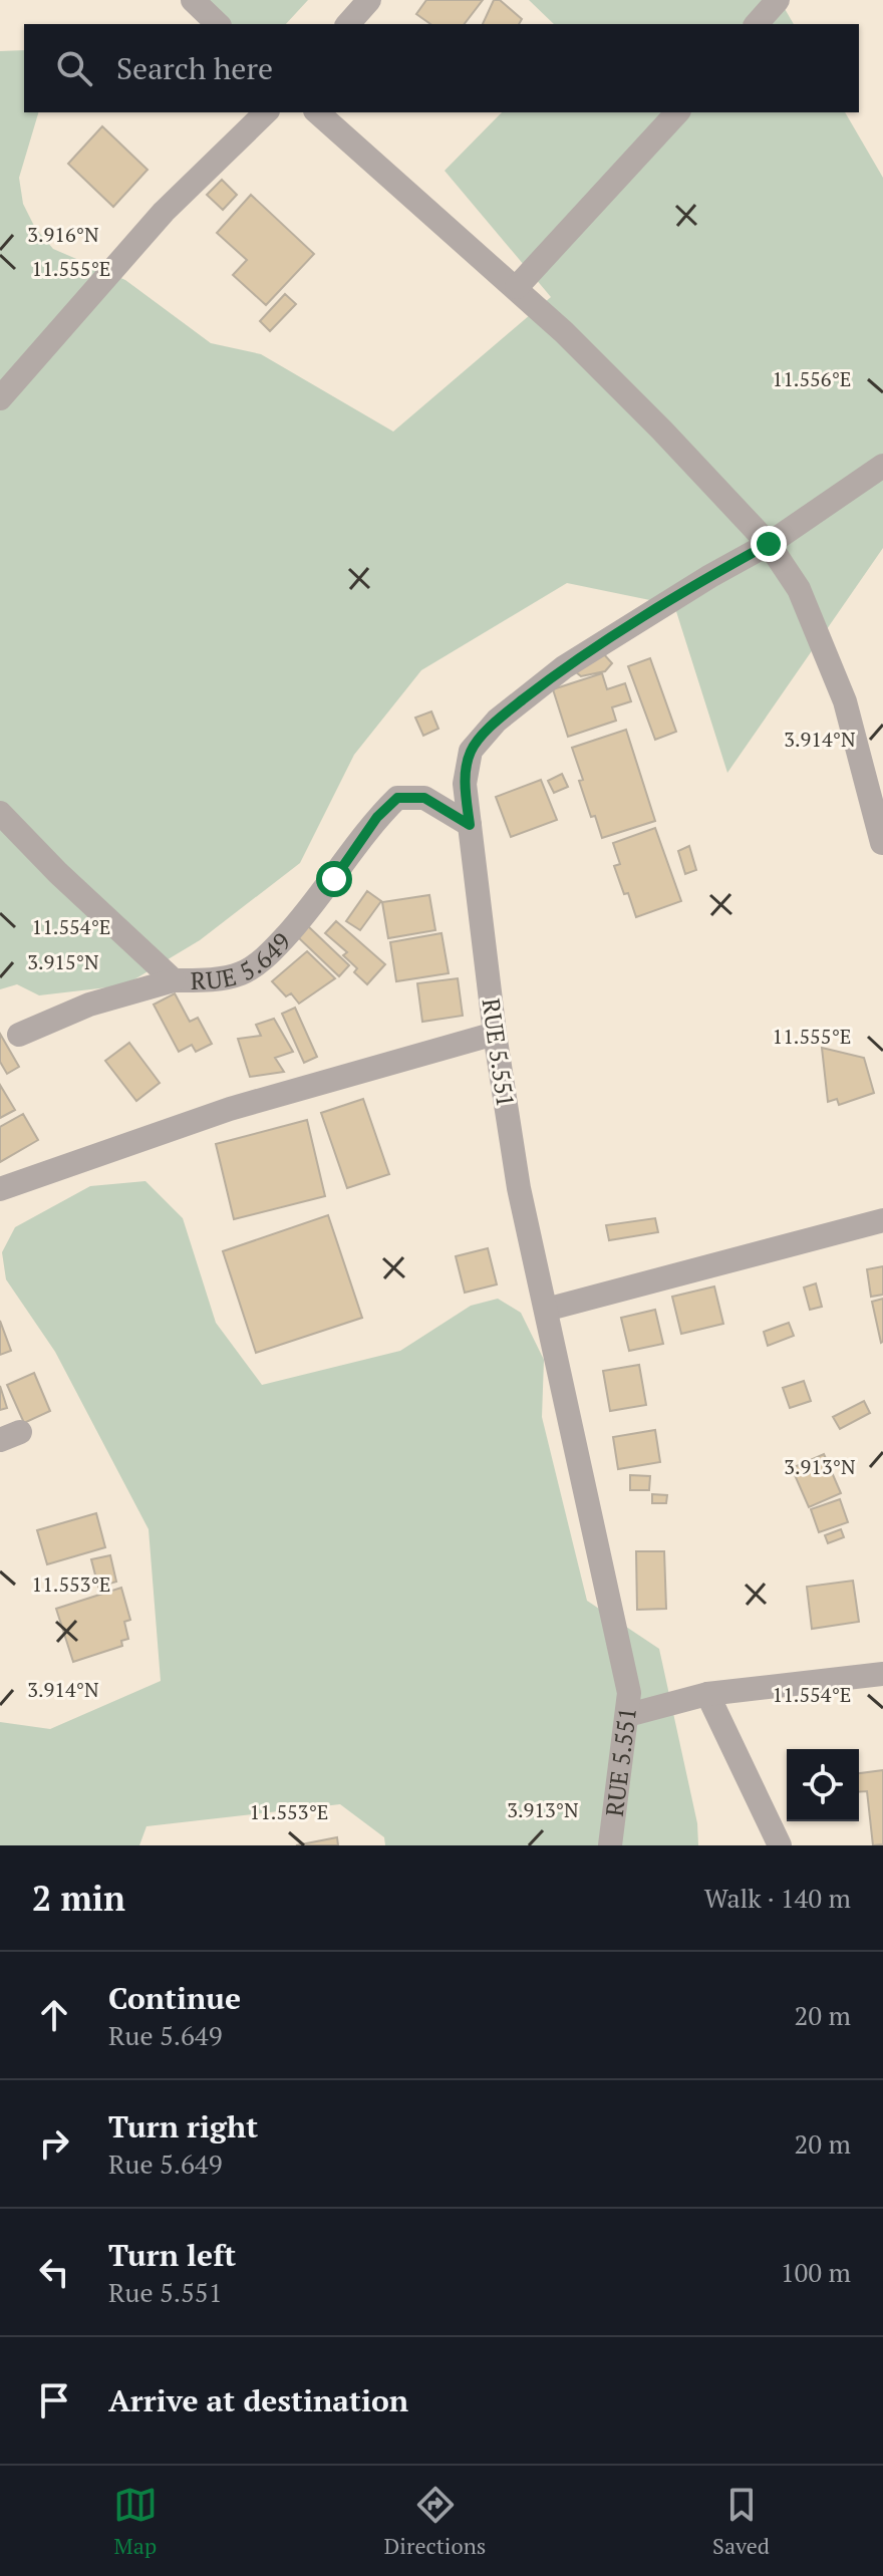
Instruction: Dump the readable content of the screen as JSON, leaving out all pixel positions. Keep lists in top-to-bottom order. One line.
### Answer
{"streets":{"street":["RUE 5.649","RUE 5.551"]},"crossings":[["RUE 5.649","RUE 5.551"]],"page":{"search":"Search here","heading":["2 min","Walk · 140 m"],"list":[["Continue","Rue 5.649","20 m"],["Turn right","Rue 5.649","20 m"],["Turn left","Rue 5.551","100 m"],"Arrive at destination"],"nav":["Map","Directions","Saved"]},"coordinates":["3.916°N","11.555°E","11.556°E","3.914°N","11.554°E","3.915°N","3.913°N","11.553°E"]}
